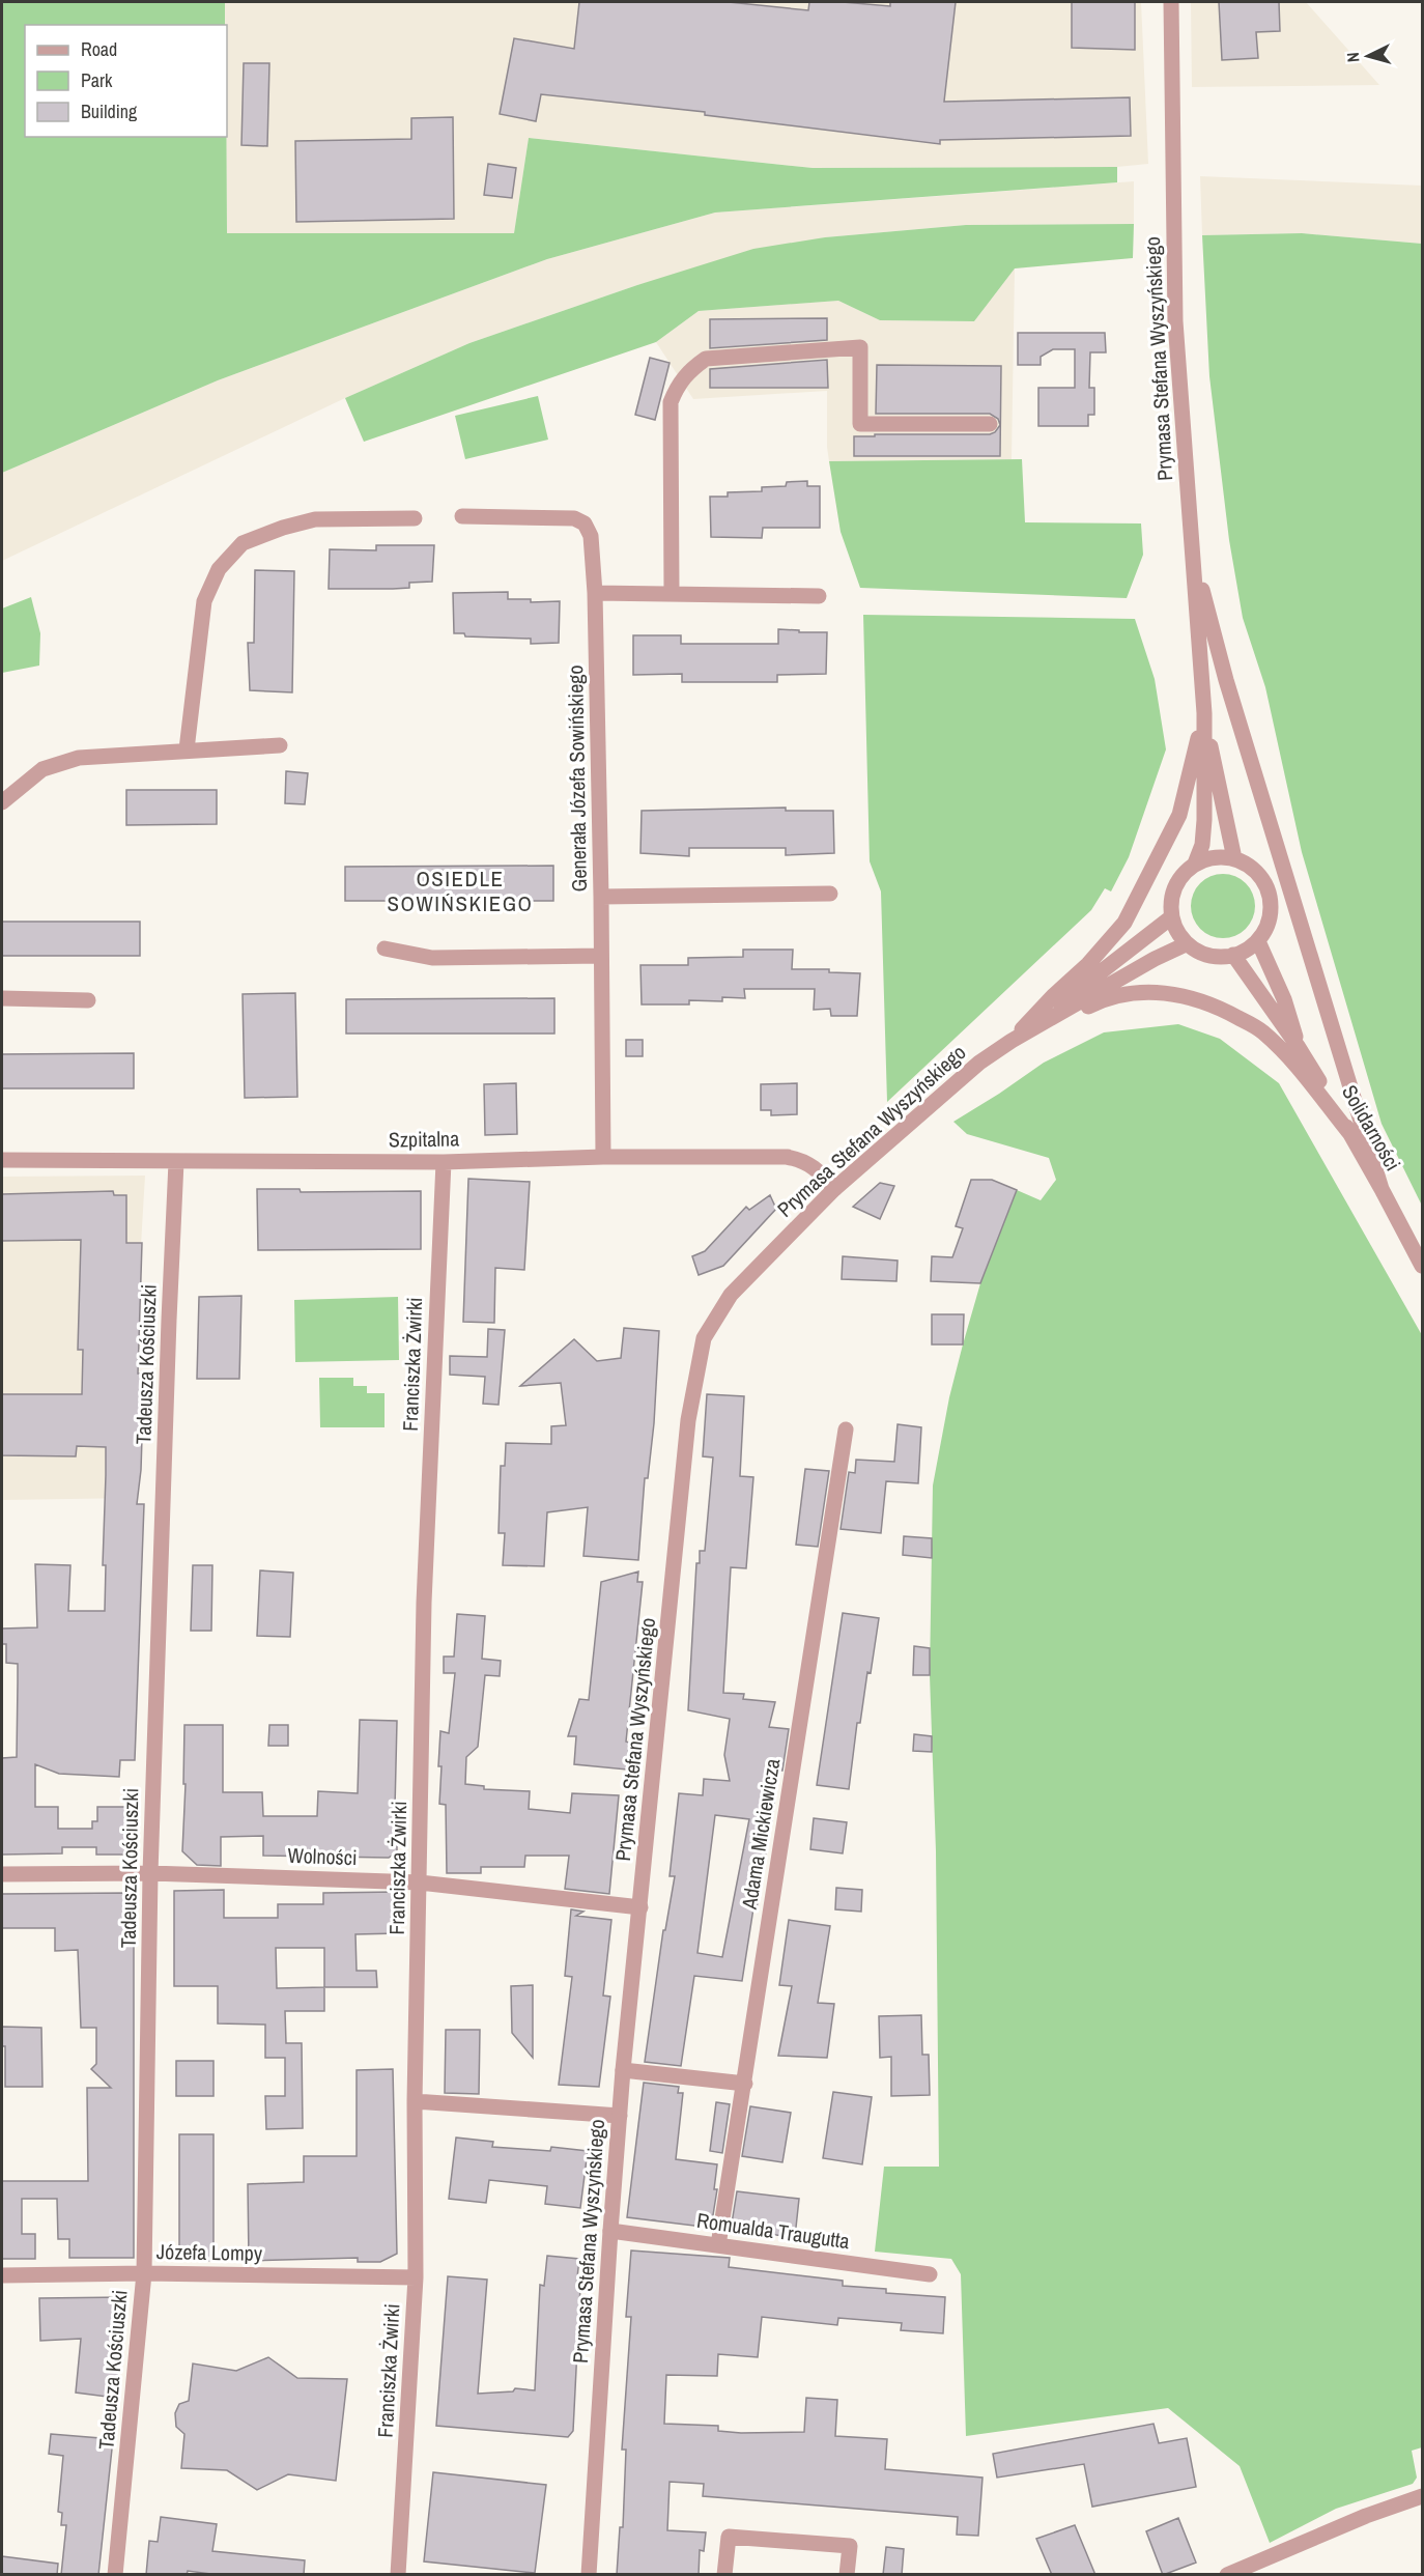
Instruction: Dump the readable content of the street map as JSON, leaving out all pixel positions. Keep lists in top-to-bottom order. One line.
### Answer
{"streets":{"street":["Prymasa Stefana Wyszyńskiego","Generała Józefa Sowińskiego","Solidarności","Szpitalna","Tadeusza Kościuszki","Franciszka Żwirki","Adama Mickiewicza","Wolności","Romualda Traugutta","Józefa Lompy"]},"crossings":[["Prymasa Stefana Wyszyńskiego","Solidarności"],["Prymasa Stefana Wyszyńskiego","Szpitalna"],["Prymasa Stefana Wyszyńskiego","Wolności"],["Prymasa Stefana Wyszyńskiego","Romualda Traugutta"],["Generała Józefa Sowińskiego","Szpitalna"],["Szpitalna","Tadeusza Kościuszki"],["Szpitalna","Franciszka Żwirki"],["Tadeusza Kościuszki","Wolności"],["Tadeusza Kościuszki","Józefa Lompy"],["Franciszka Żwirki","Wolności"],["Franciszka Żwirki","Józefa Lompy"],["Adama Mickiewicza","Romualda Traugutta"]],"districts":["OSIEDLE SOWIŃSKIEGO"],"legend":["Road","Park","Building"],"north":"left"}
